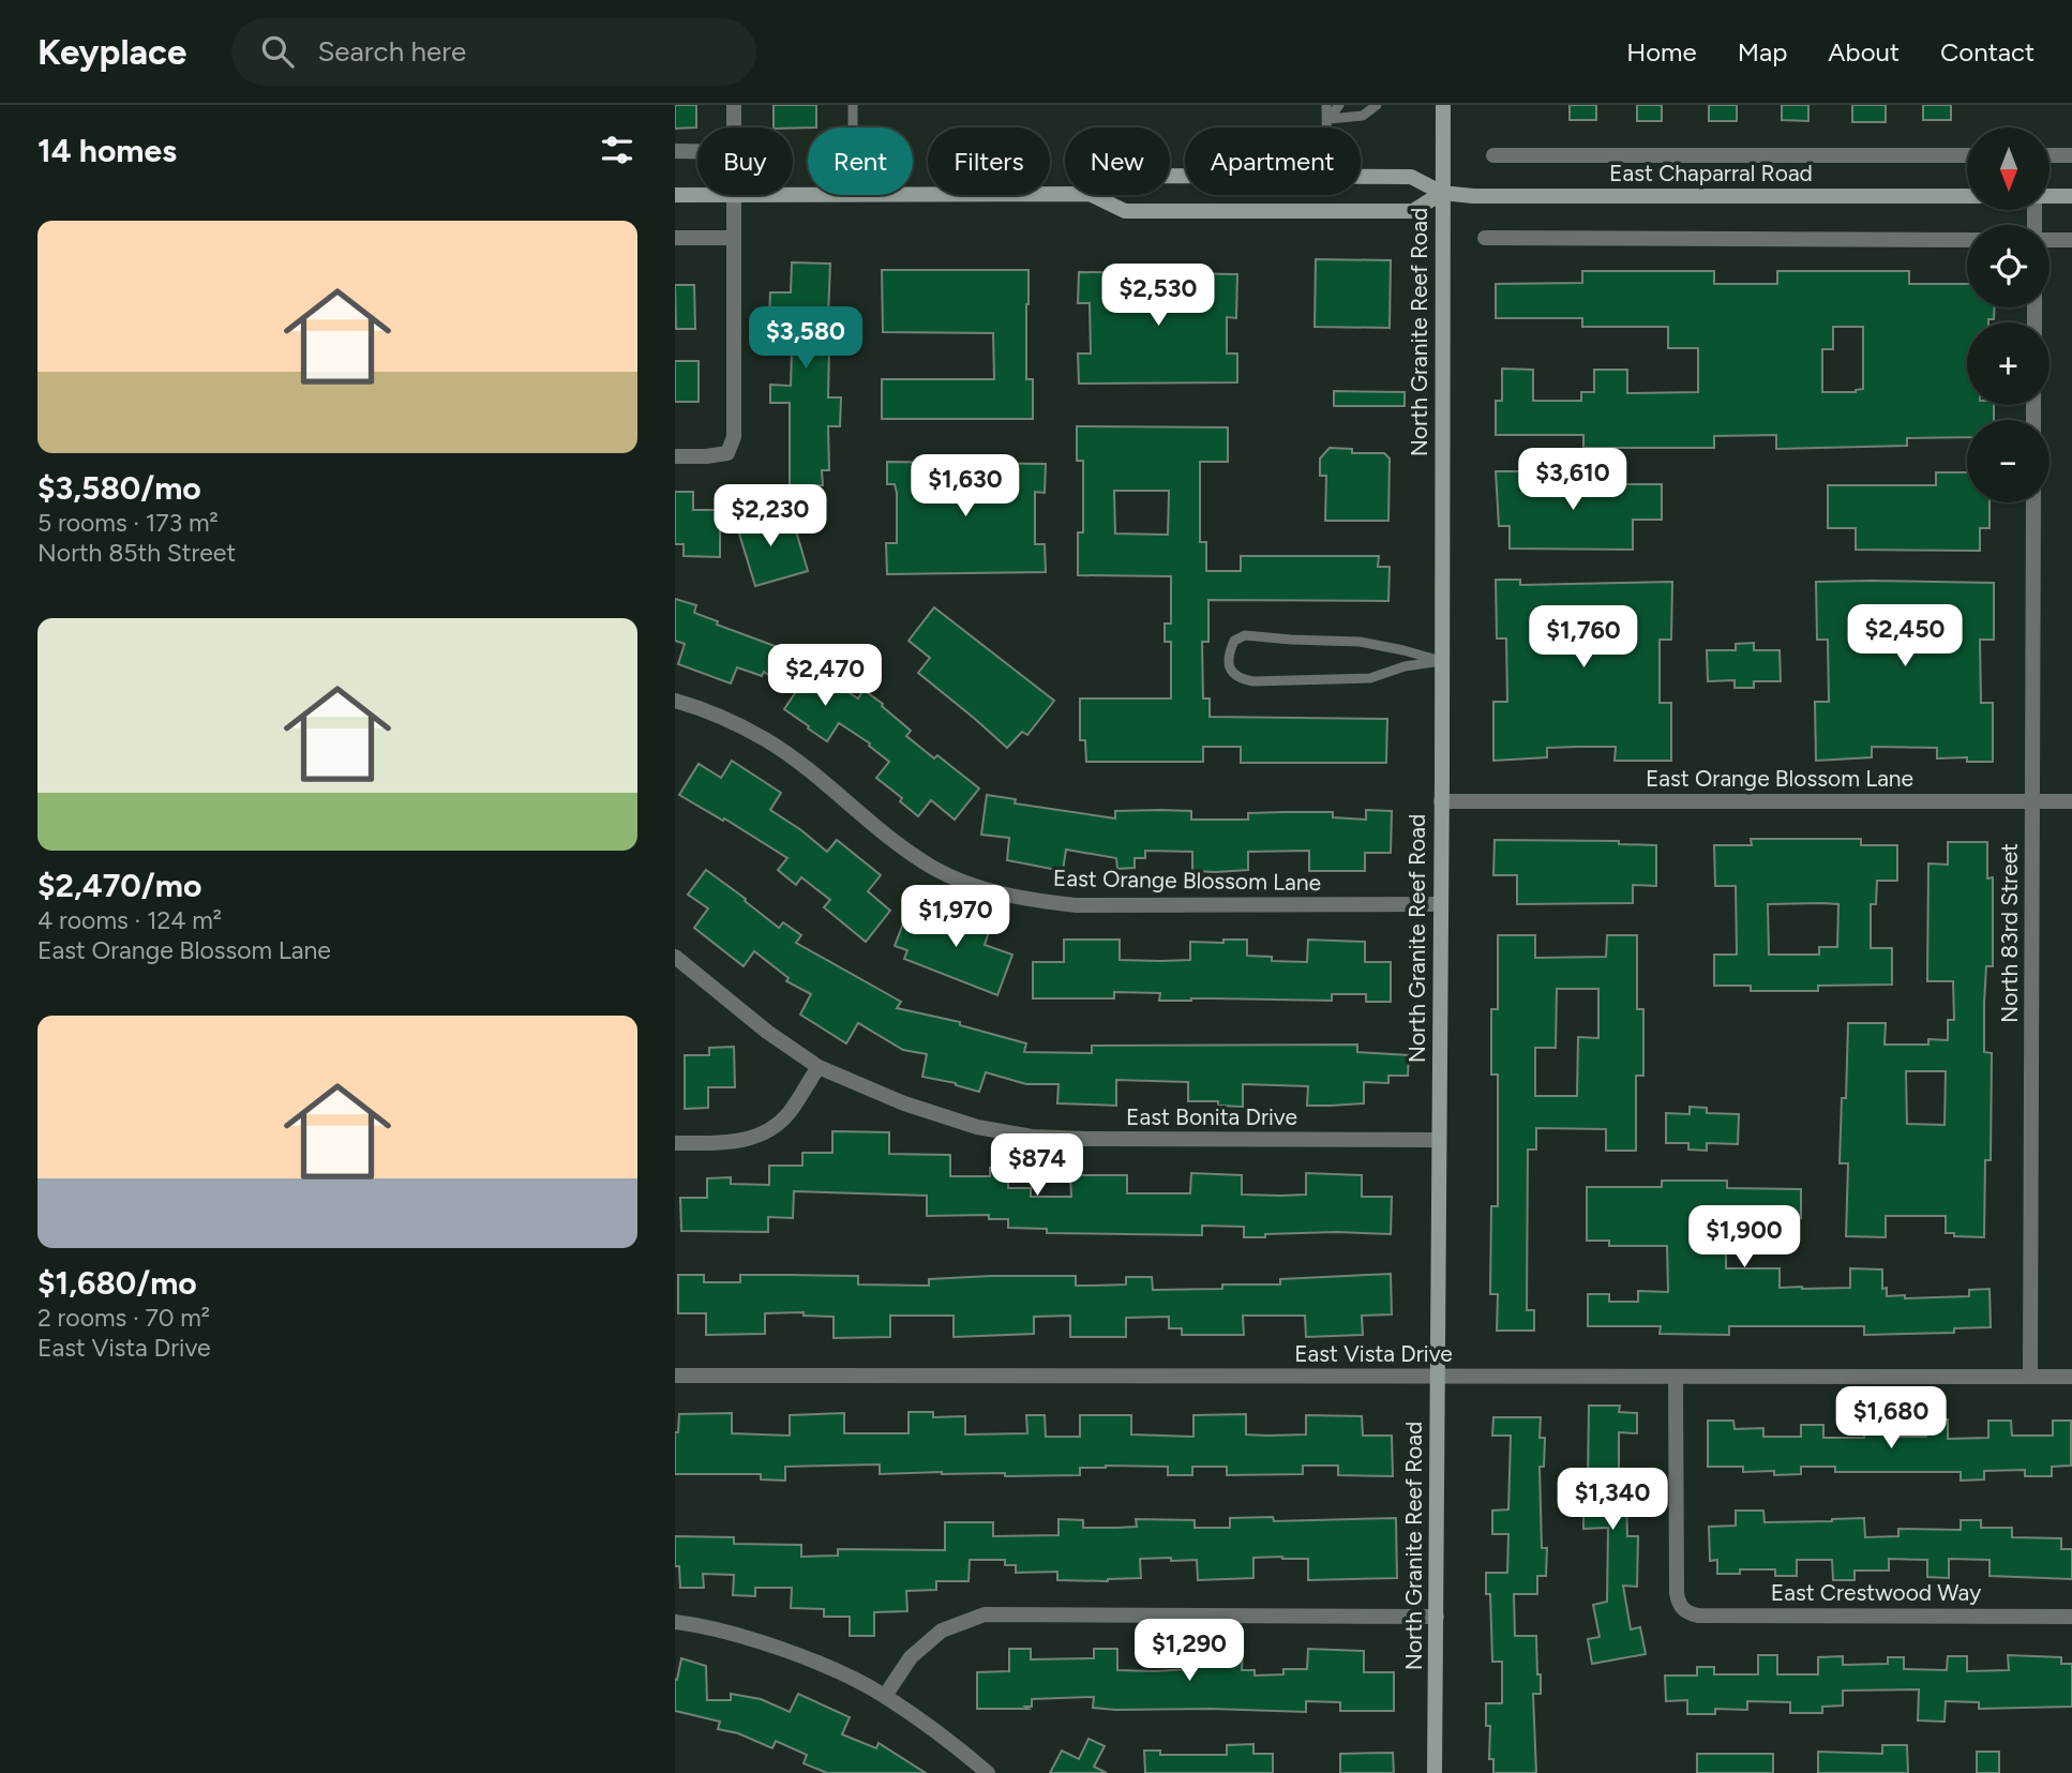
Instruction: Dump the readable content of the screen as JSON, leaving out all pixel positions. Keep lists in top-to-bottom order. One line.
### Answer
{"streets":{"main road":["East Chaparral Road","North Granite Reef Road"],"street":["East Orange Blossom Lane","North 83rd Street","East Bonita Drive","East Vista Drive","East Crestwood Way"]},"crossings":[["East Chaparral Road","North Granite Reef Road"],["North Granite Reef Road","East Orange Blossom Lane"],["North Granite Reef Road","East Bonita Drive"],["North Granite Reef Road","East Vista Drive"],["East Orange Blossom Lane","North 83rd Street"],["North 83rd Street","East Vista Drive"],["East Vista Drive","East Crestwood Way"]],"north":"bottom","page":{"header":"Keyplace","search":"Search here","nav":["Home","Map","About","Contact"],"heading":"14 homes","map_buttons":["+","−"],"chip":["Buy","Rent","Filters","New","Apartment"],"list":[{"name":"$3,580/mo","note":"5 rooms · 173 m² · North 85th Street"},{"name":"$2,470/mo","note":"4 rooms · 124 m² · East Orange Blossom Lane"},{"name":"$1,680/mo","note":"2 rooms · 70 m² · East Vista Drive"}],"price":["$2,530","$3,580","$3,610","$1,630","$2,230","$2,450","$1,760","$2,470","$1,970","$874","$1,900","$1,680","$1,340","$1,290"]}}
